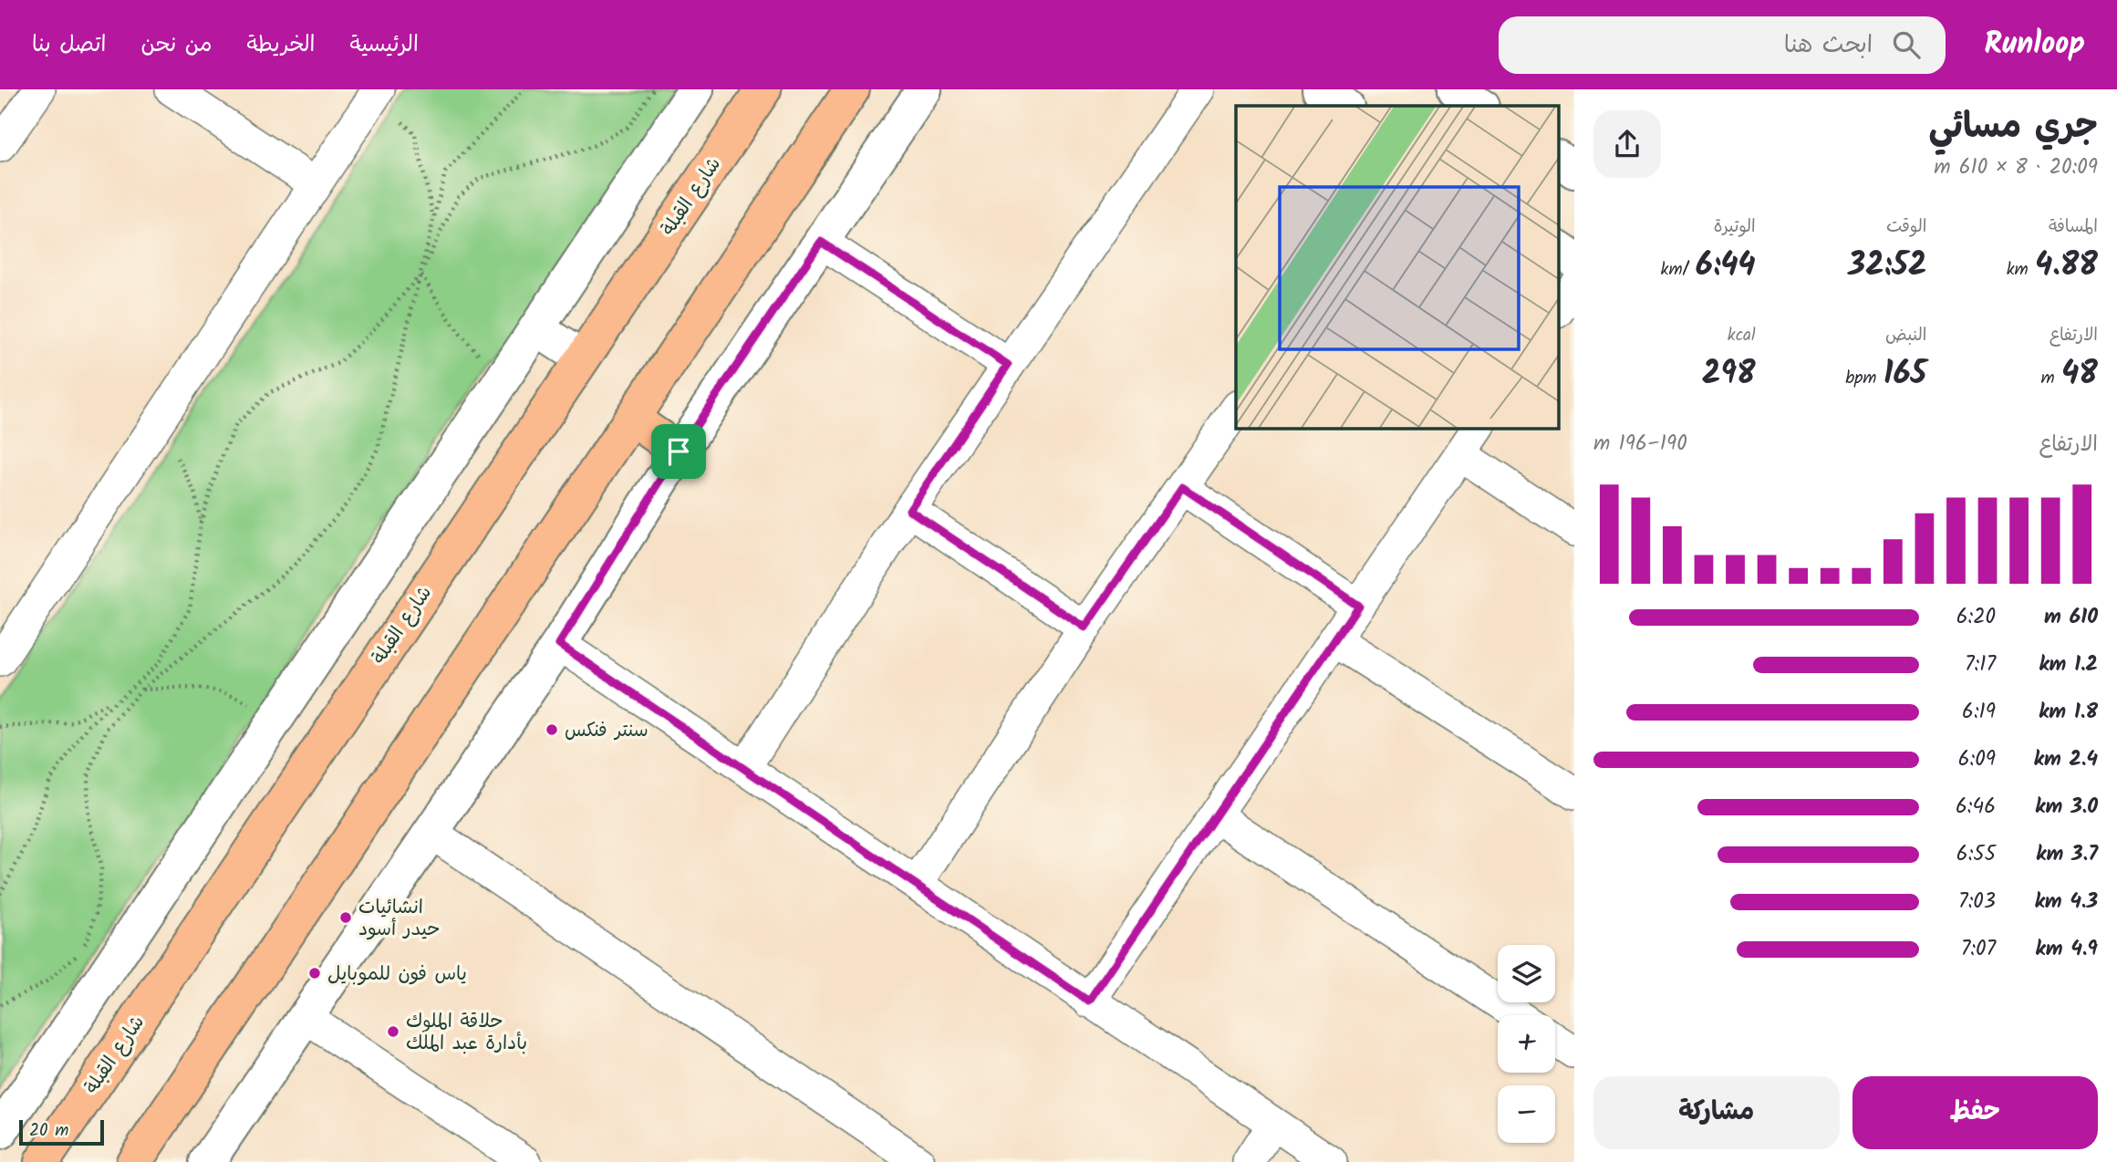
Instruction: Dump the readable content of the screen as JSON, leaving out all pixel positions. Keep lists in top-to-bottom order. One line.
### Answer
{"streets":{"main road":["شارع القبلة"]},"places":["سنتر فنكس","انشائيات حيدر أسود","ياس فون للموبايل","حلاقة الملوك بأدارة عبد الملك"],"scale_bar":"20 m","page":{"header":"Runloop","search":"ابحث هنا","nav":["الرئيسية","الخريطة","من نحن","اتصل بنا"],"heading":["جري مسائي","20:09 · 8 × 610 m"],"stats":[["المسافة","4.88 km"],["الوقت","32:52"],["الوتيرة","6:44 /km"],["الارتفاع","48 m"],["النبض","165 bpm"],["kcal","298"]],"chart":["الارتفاع","190–196 m"],"list":[{"name":"610 m","note":"6:20"},{"name":"1.2 km","note":"7:17"},{"name":"1.8 km","note":"6:19"},{"name":"2.4 km","note":"6:09"},{"name":"3.0 km","note":"6:46"},{"name":"3.7 km","note":"6:55"},{"name":"4.3 km","note":"7:03"},{"name":"4.9 km","note":"7:07"}],"map_buttons":["+","−"],"buttons":["حفظ","مشاركة"],"scale":"20 m"}}
